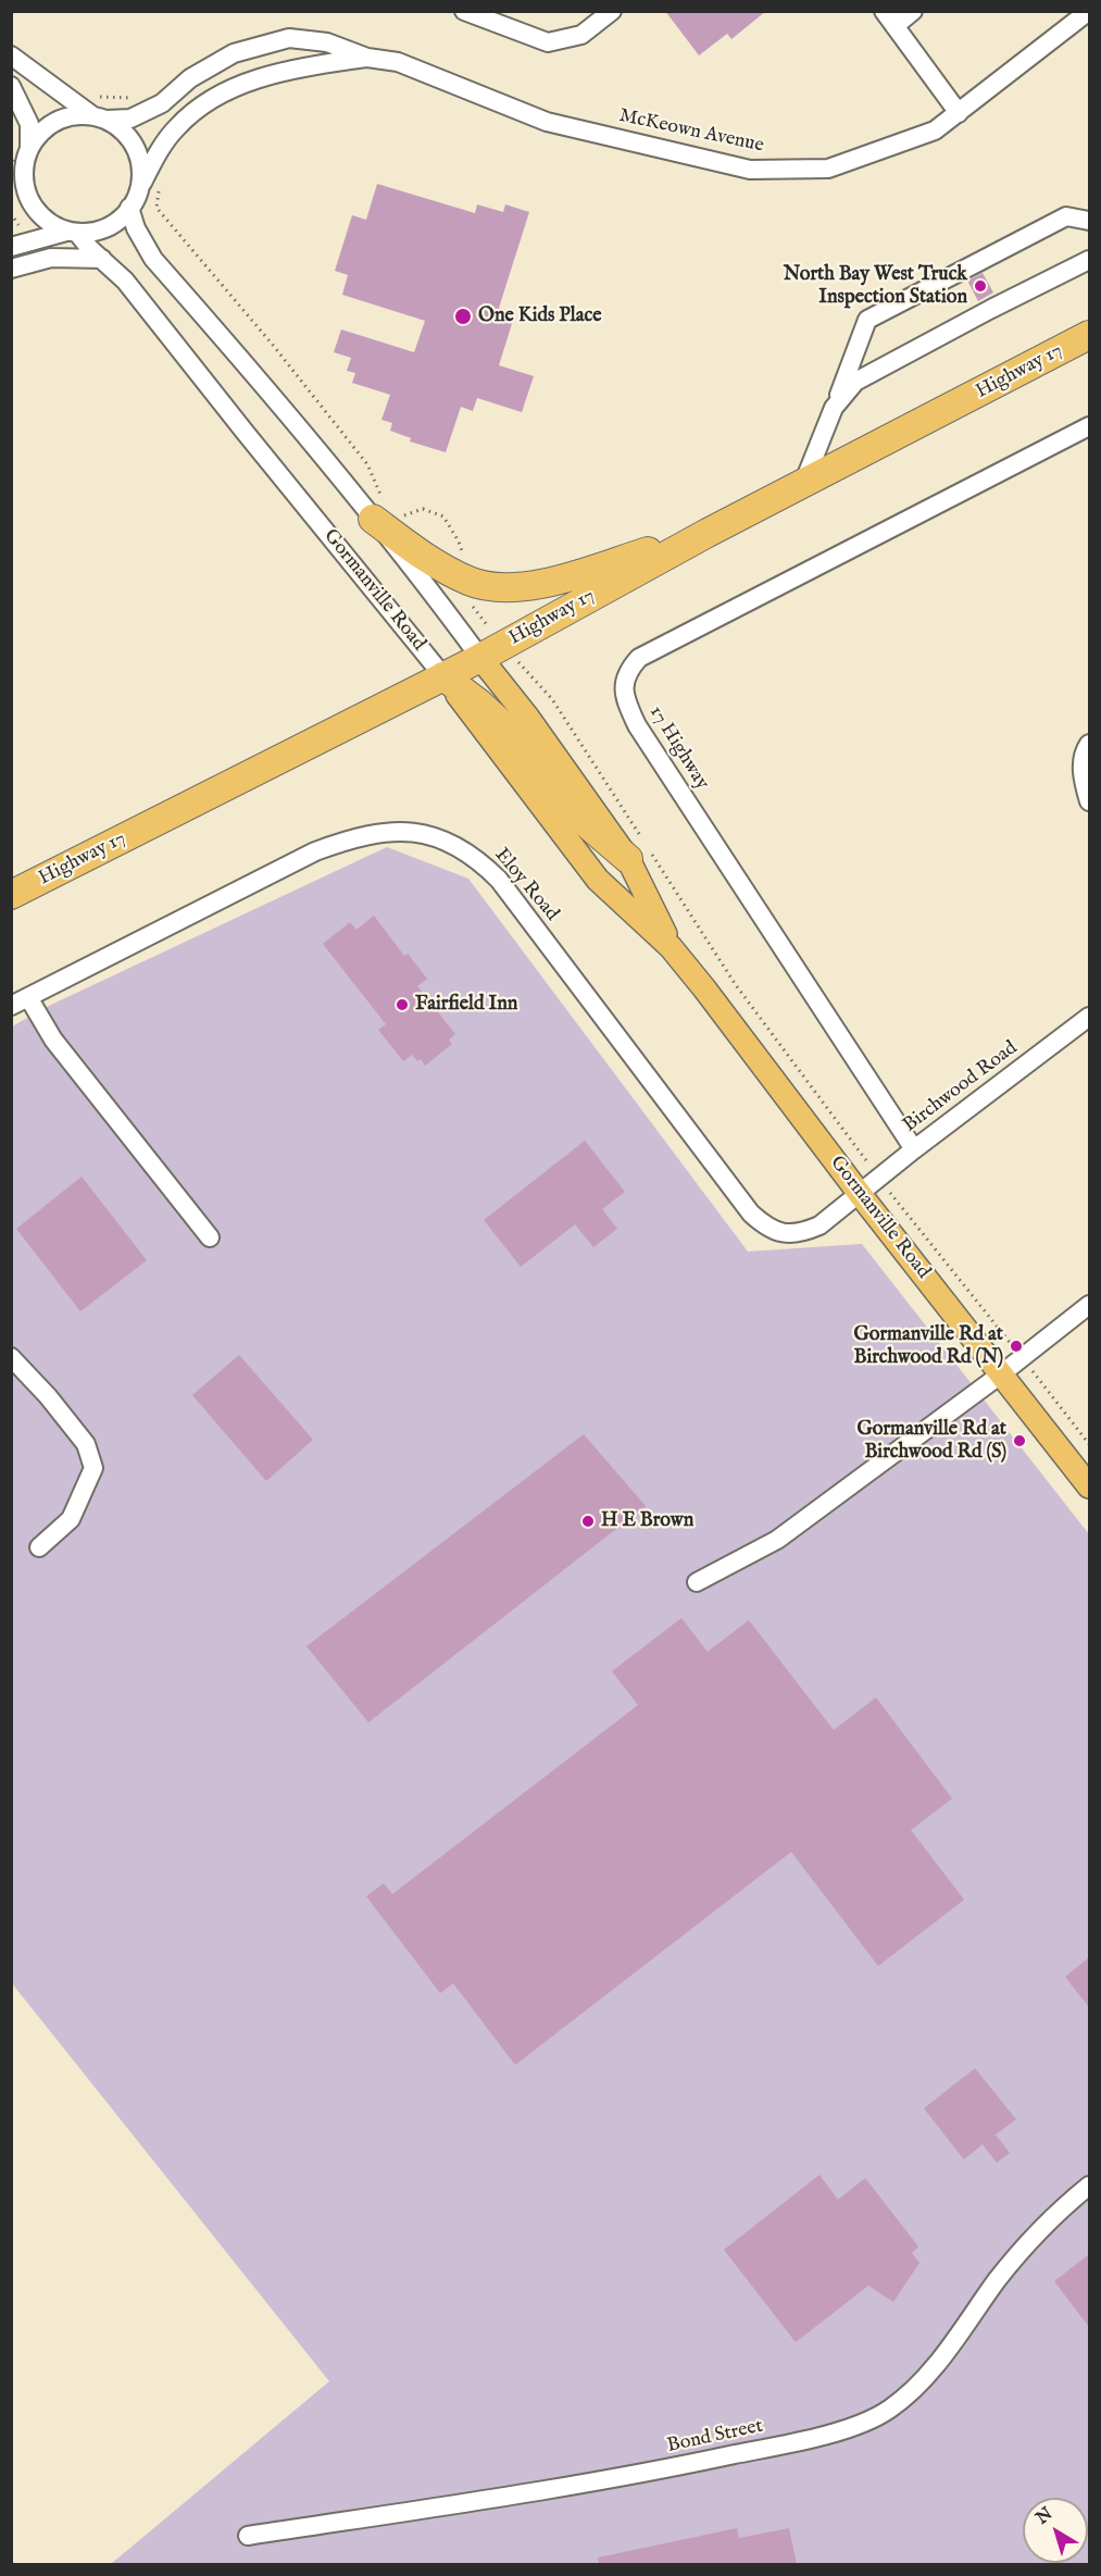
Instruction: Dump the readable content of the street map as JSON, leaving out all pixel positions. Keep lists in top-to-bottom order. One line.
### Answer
{"streets":{"highway":["Highway 17"],"main road":["Gormanville Road"],"street":["McKeown Avenue","17 Highway","Eloy Road","Birchwood Road","Bond Street"]},"crossings":[["McKeown Avenue","Gormanville Road"],["Highway 17","Gormanville Road"],["Gormanville Road","Eloy Road"],["Gormanville Road","Birchwood Road"],["17 Highway","Birchwood Road"],["Eloy Road","Birchwood Road"]],"places":["North Bay West Truck Inspection Station","One Kids Place","Fairfield Inn","Gormanville Rd at Birchwood Rd (N)","Gormanville Rd at Birchwood Rd (S)","H E Brown"],"north":"top left"}
